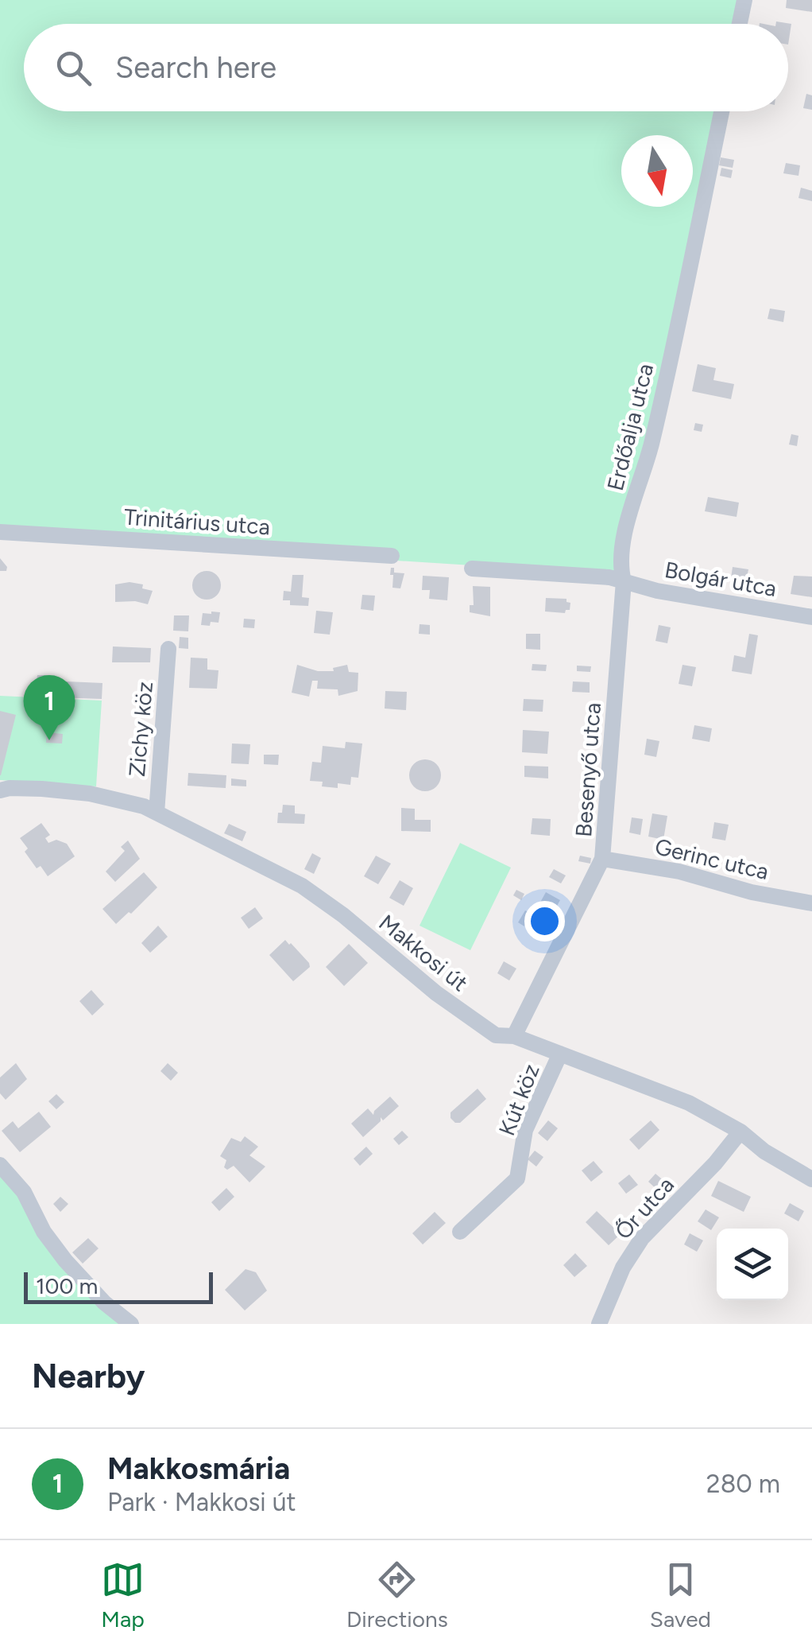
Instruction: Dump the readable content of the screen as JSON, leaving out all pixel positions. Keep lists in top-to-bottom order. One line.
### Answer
{"streets":{"street":["Erdőalja utca","Trinitárius utca","Bolgár utca","Zichy köz","Besenyő utca","Gerinc utca","Makkosi út","Kút köz","Őr utca"]},"crossings":[["Erdőalja utca","Bolgár utca"],["Erdőalja utca","Besenyő utca"],["Bolgár utca","Besenyő utca"],["Zichy köz","Makkosi út"],["Besenyő utca","Gerinc utca"],["Besenyő utca","Makkosi út"],["Makkosi út","Kút köz"],["Makkosi út","Őr utca"]],"scale_bar":"100 m","north":"bottom","page":{"search":"Search here","pins":"1","scale":"100 m","heading":"Nearby","list":[{"mark":"1","name":"Makkosmária","note":"Park · Makkosi út","value":"280 m"}],"nav":["Map","Directions","Saved"]}}
